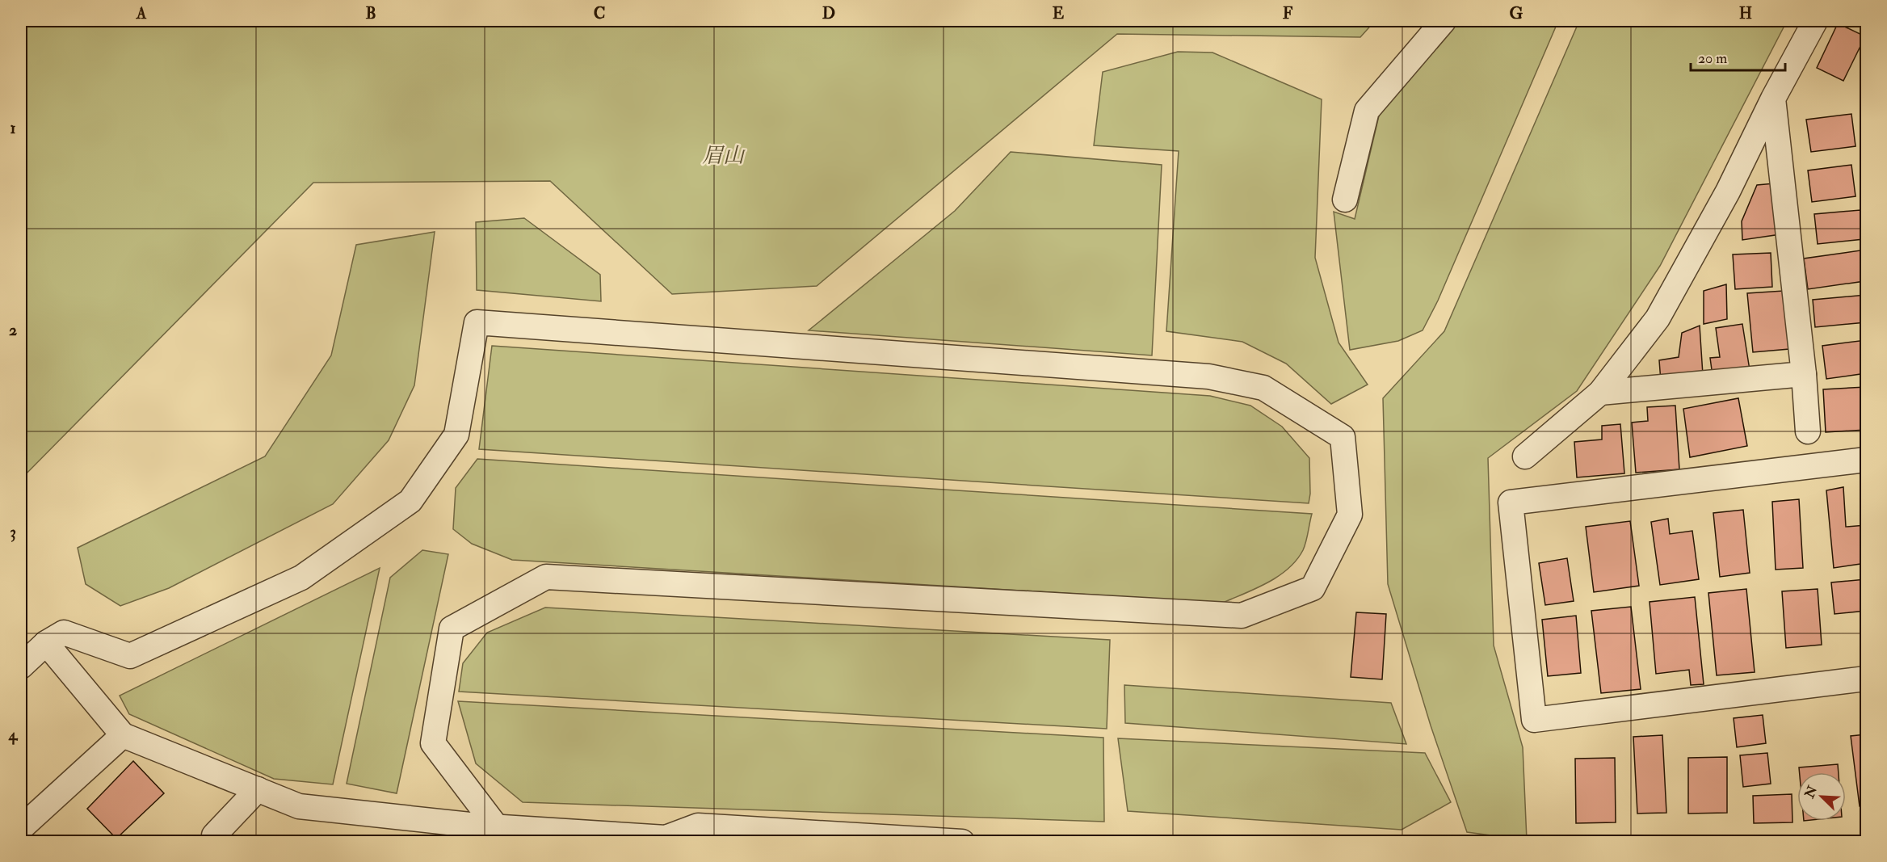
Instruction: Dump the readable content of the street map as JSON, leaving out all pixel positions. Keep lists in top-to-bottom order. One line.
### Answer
{"parks":["眉山"],"scale_bar":"20 m","north":"top left","grid":{"columns":["A","B","C","D","E","F","G","H"],"rows":["1","2","3","4"]}}
